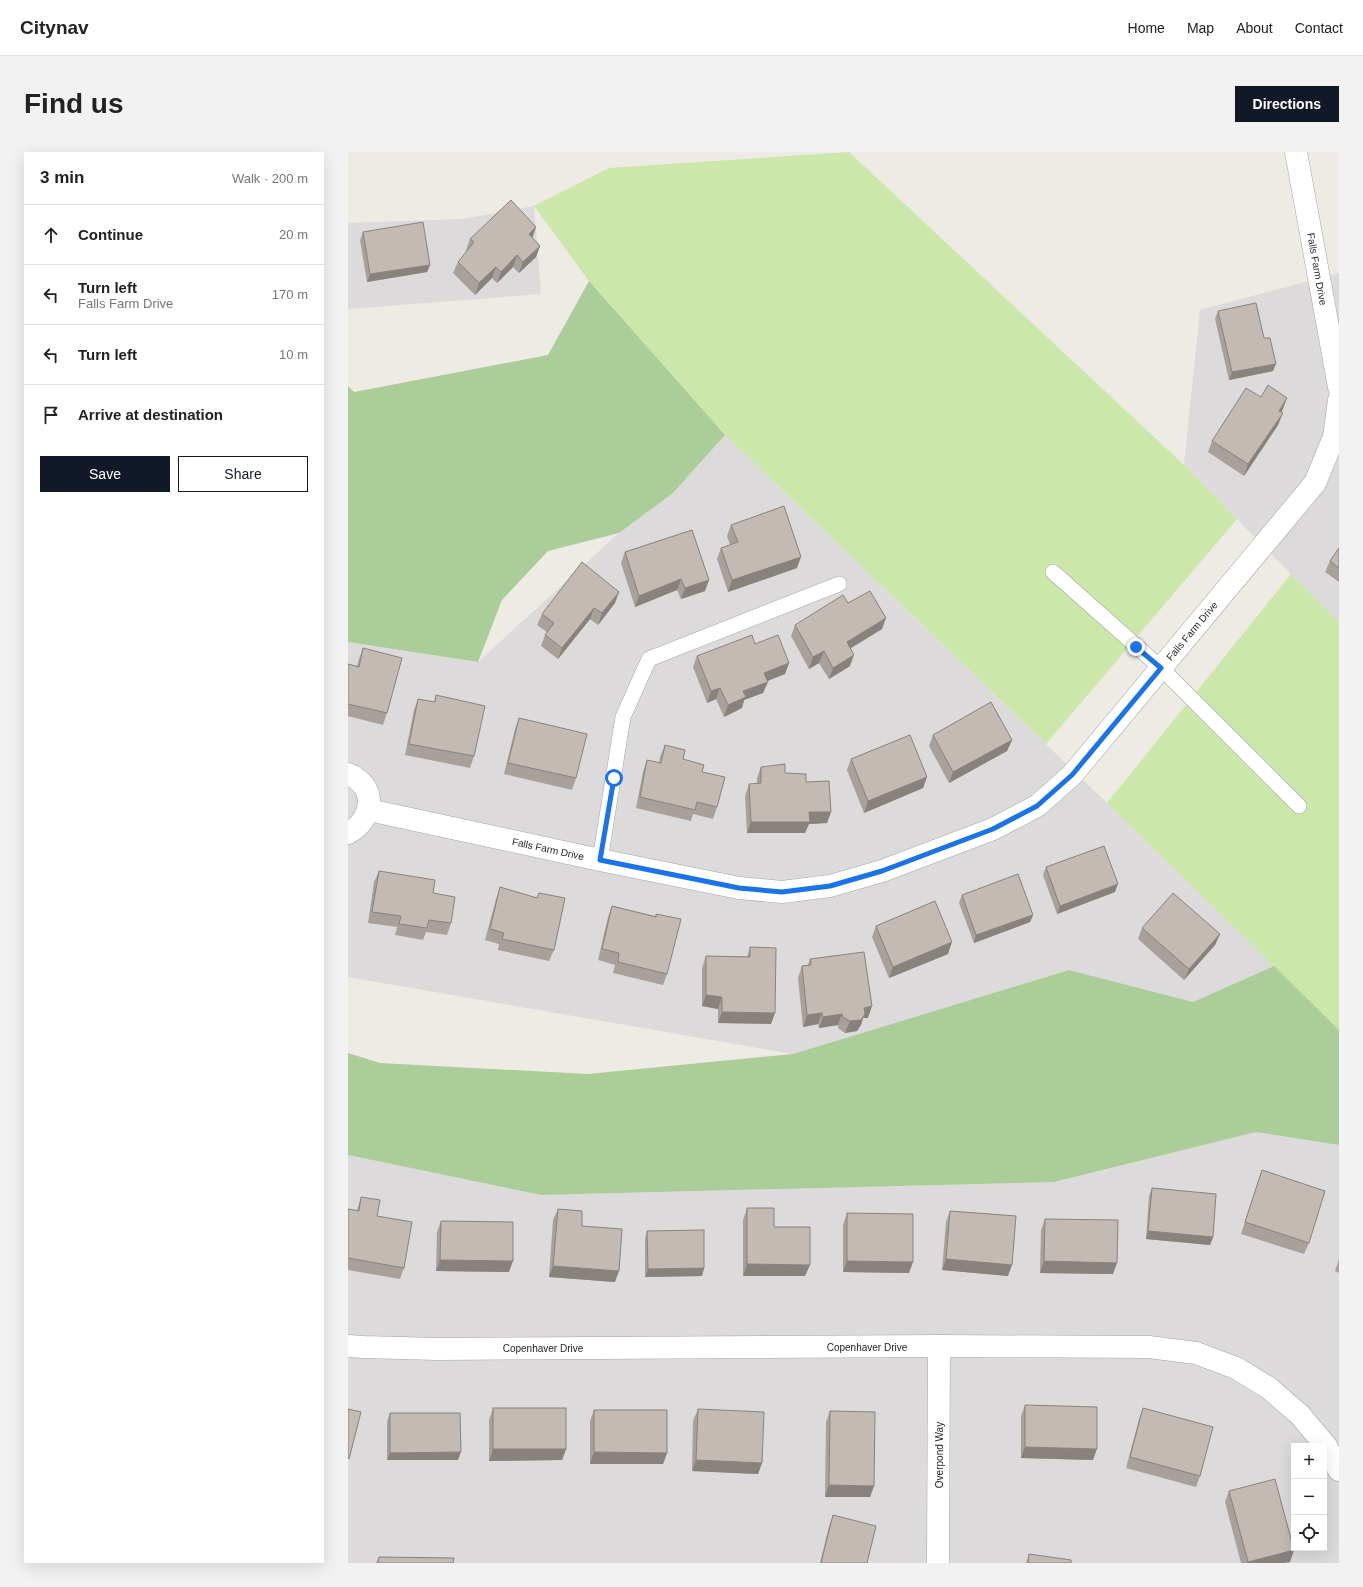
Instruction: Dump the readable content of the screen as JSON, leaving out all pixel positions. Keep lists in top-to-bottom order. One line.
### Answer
{"streets":{"street":["Falls Farm Drive","Copenhaver Drive","Overpond Way"]},"crossings":[["Copenhaver Drive","Overpond Way"]],"page":{"header":"Citynav","nav":["Home","Map","About","Contact"],"buttons":["Directions",["Save","Share"]],"title":"Find us","heading":["3 min","Walk · 200 m"],"list":[["Continue","20 m"],["Turn left","Falls Farm Drive","170 m"],["Turn left","10 m"],"Arrive at destination"],"map_buttons":["+","−"]}}
